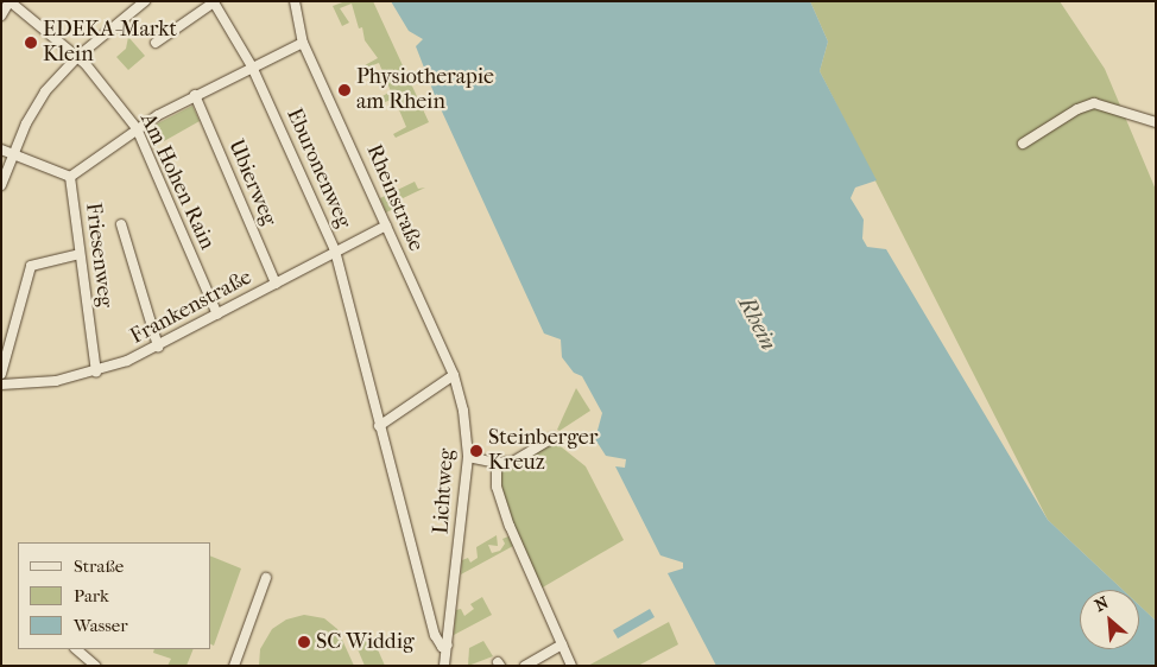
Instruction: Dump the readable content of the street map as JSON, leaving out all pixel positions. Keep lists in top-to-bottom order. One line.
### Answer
{"streets":{"street":["Eburonenweg","Am Hohen Rain","Ubierweg","Rheinstraße","Friesenweg","Frankenstraße","Lichtweg"]},"crossings":[["Eburonenweg","Frankenstraße"],["Am Hohen Rain","Frankenstraße"],["Ubierweg","Frankenstraße"],["Rheinstraße","Frankenstraße"],["Rheinstraße","Lichtweg"],["Friesenweg","Frankenstraße"]],"water":["Rhein"],"places":["EDEKA-Markt Klein","Physiotherapie am Rhein","Steinberger Kreuz","SC Widdig"],"legend":["Straße","Park","Wasser"],"north":"top left"}
